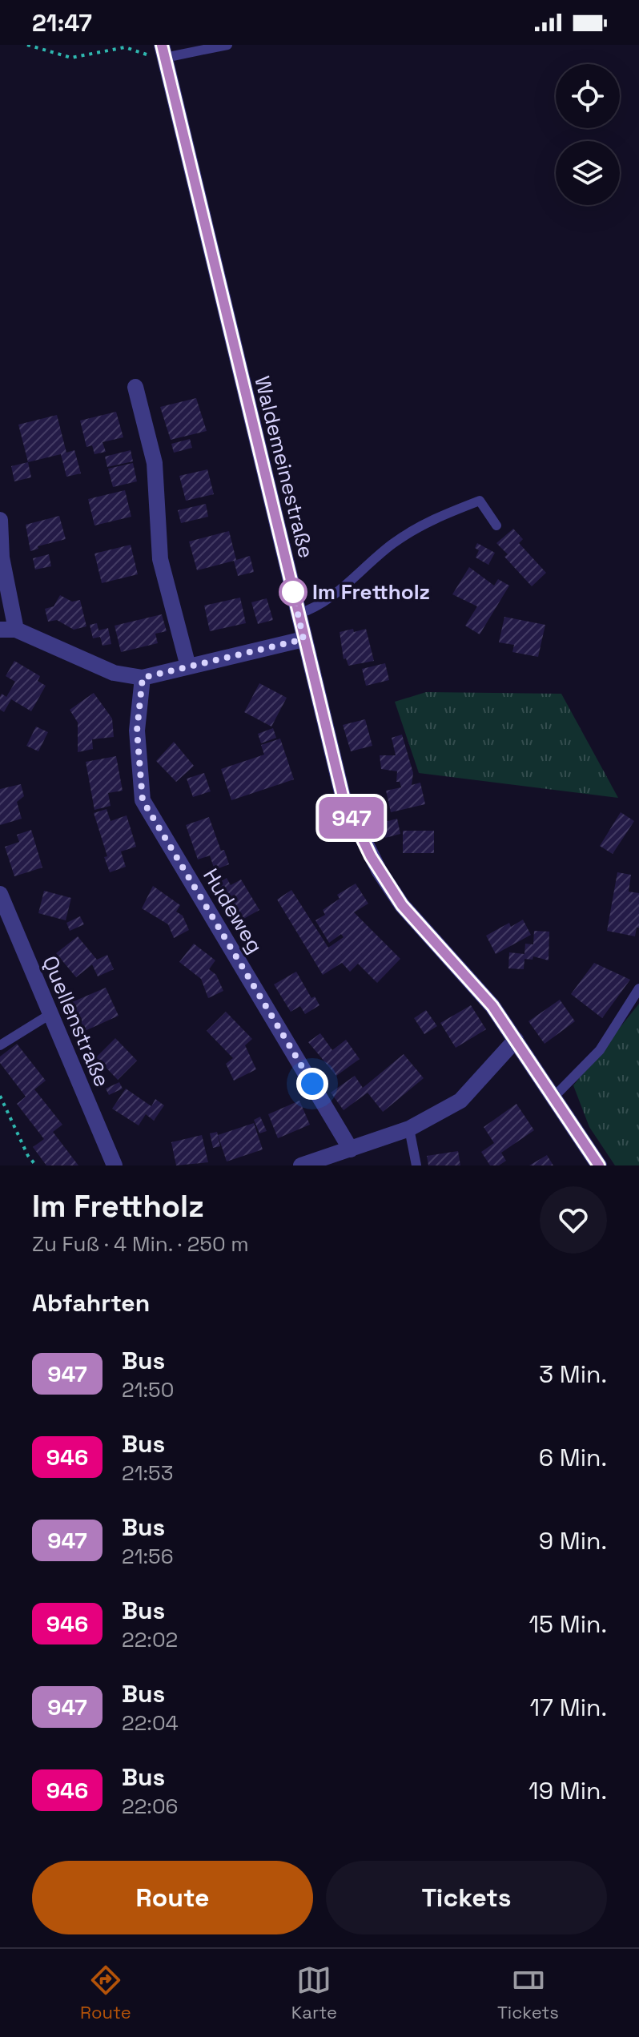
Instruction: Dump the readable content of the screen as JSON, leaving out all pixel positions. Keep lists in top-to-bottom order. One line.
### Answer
{"streets":{"street":["Waldemeinestraße","Hudeweg","Quellenstraße"]},"places":["Im Frettholz"],"lines":["bus line 947"],"page":{"status":"21:47","on_map":"947","heading":[["Im Frettholz","Zu Fuß · 4 Min. · 250 m"],"Abfahrten"],"list":[{"mark":"947","name":"Bus","note":"21:50","value":"3 Min."},{"mark":"946","name":"Bus","note":"21:53","value":"6 Min."},{"mark":"947","name":"Bus","note":"21:56","value":"9 Min."},{"mark":"946","name":"Bus","note":"22:02","value":"15 Min."},{"mark":"947","name":"Bus","note":"22:04","value":"17 Min."},{"mark":"946","name":"Bus","note":"22:06","value":"19 Min."}],"buttons":["Route","Tickets"],"tabs":["Route","Karte","Tickets"]}}
